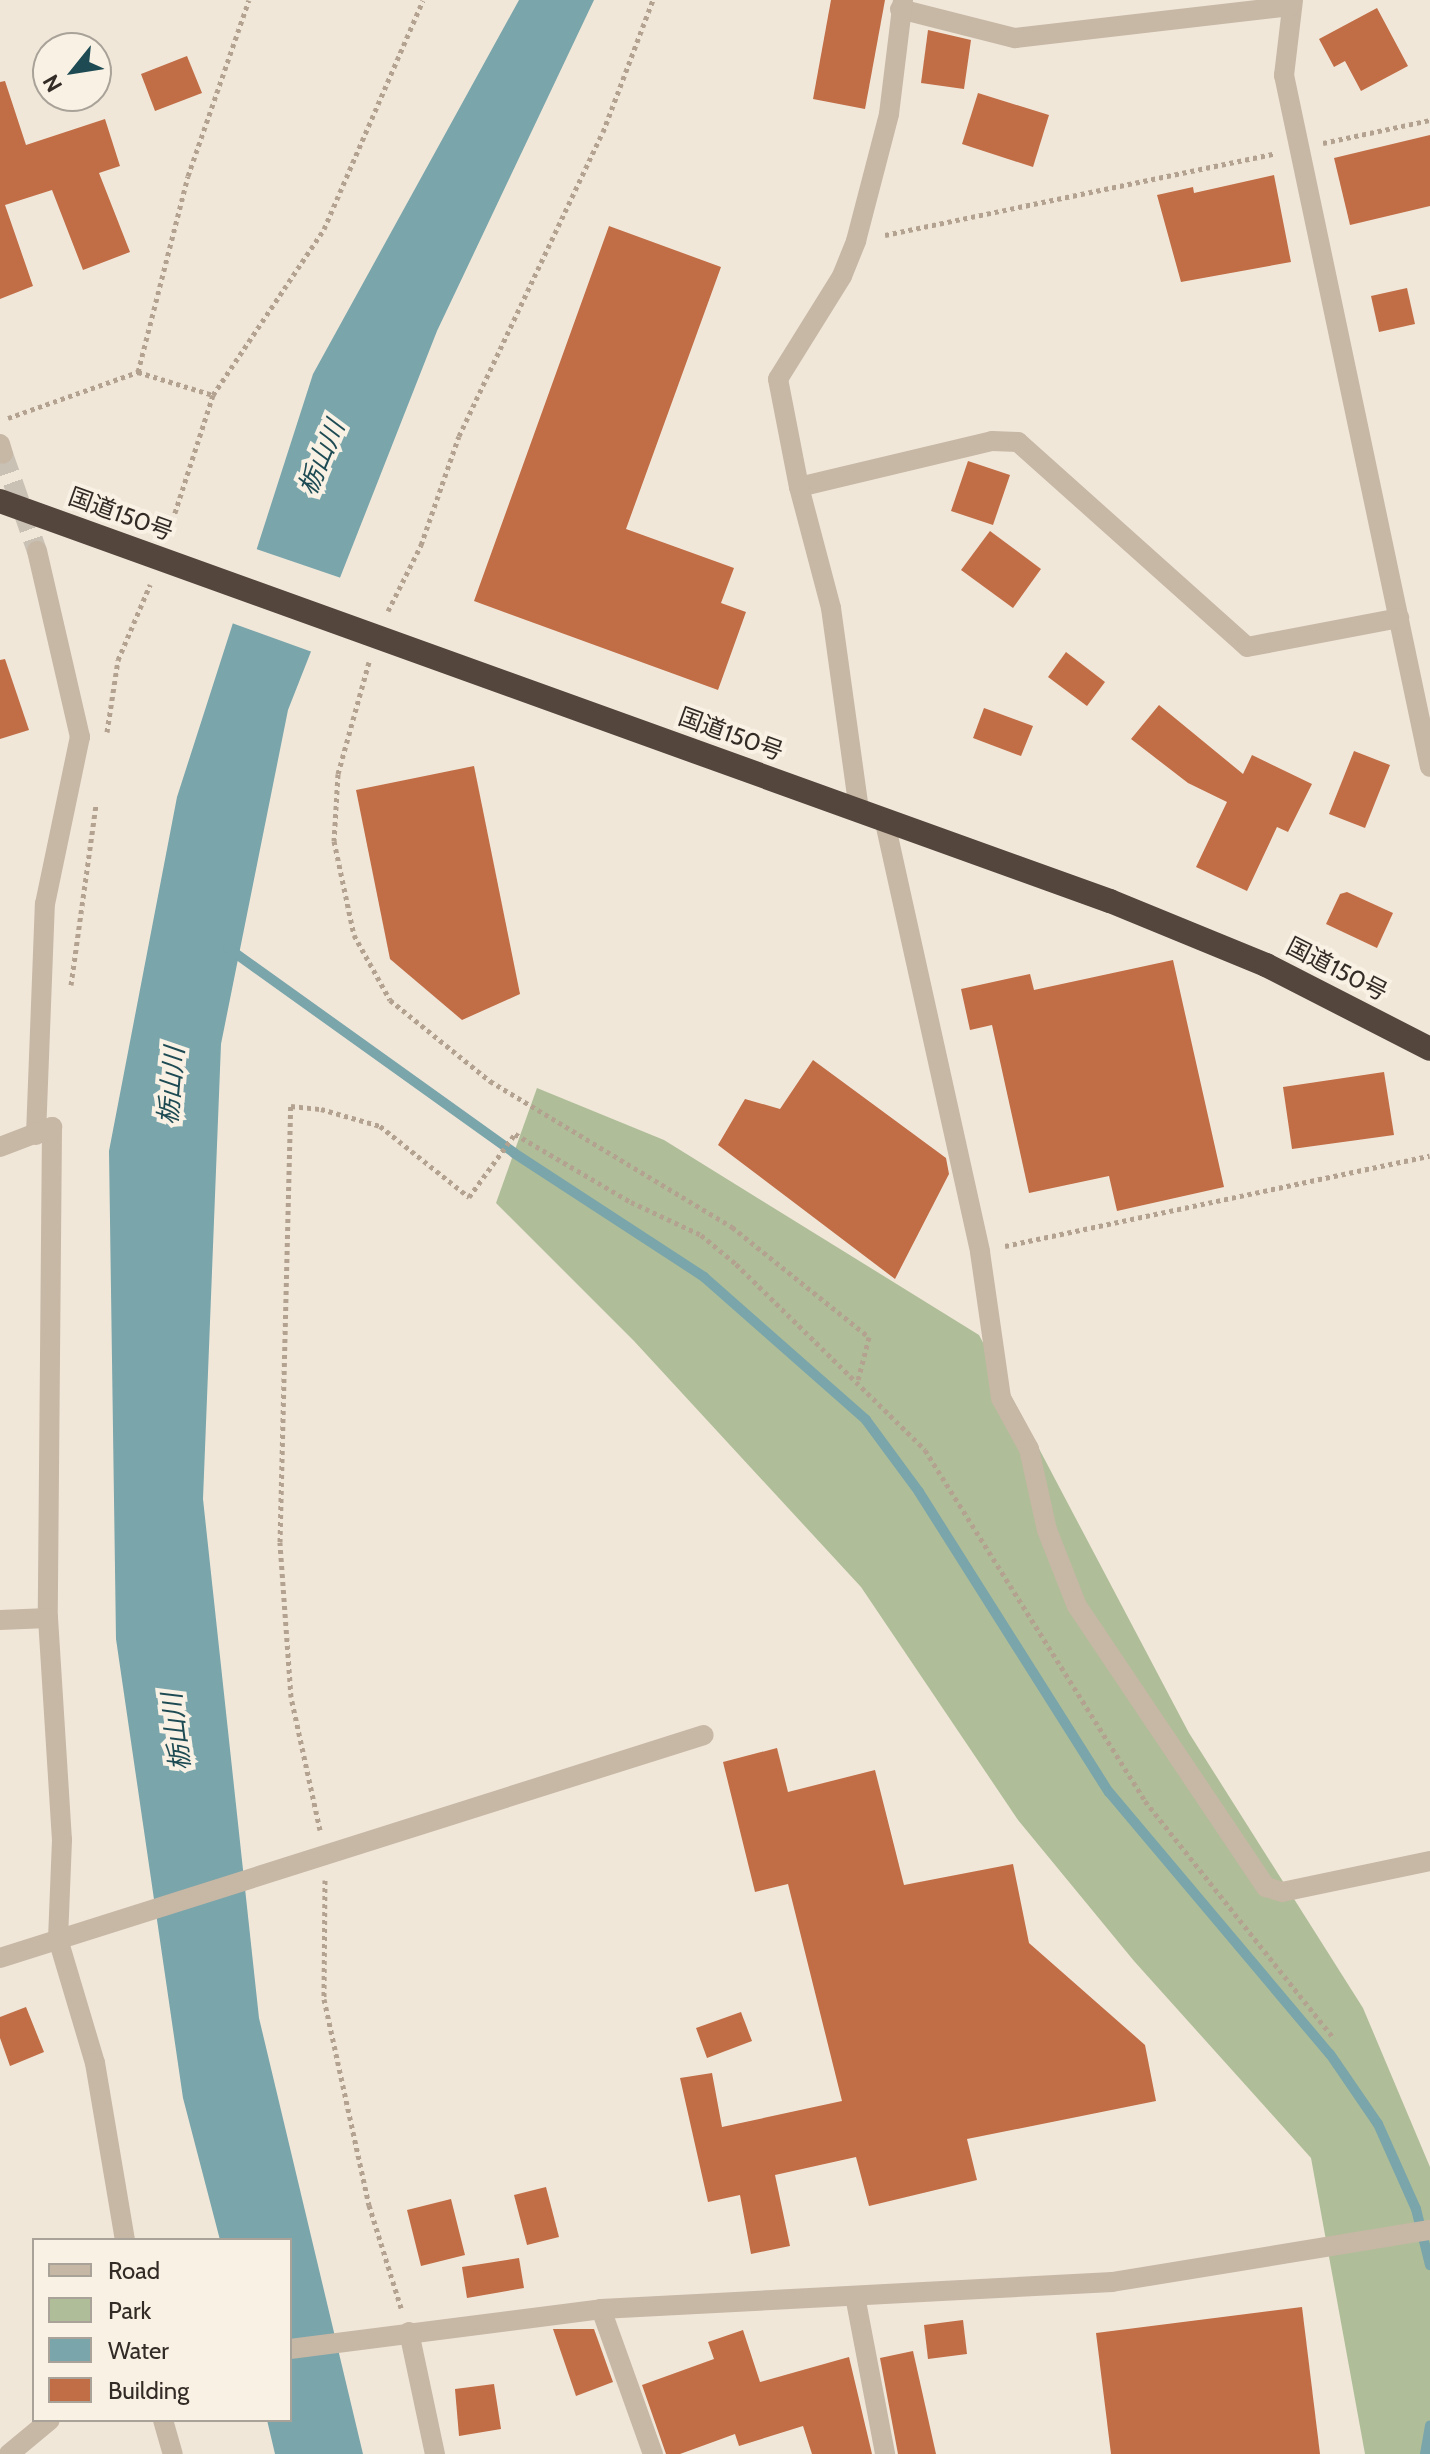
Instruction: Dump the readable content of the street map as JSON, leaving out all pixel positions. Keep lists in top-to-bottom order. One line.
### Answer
{"streets":{"highway":["国道150号"]},"water":["栃山川"],"legend":["Road","Park","Water","Building"],"north":"bottom left"}
